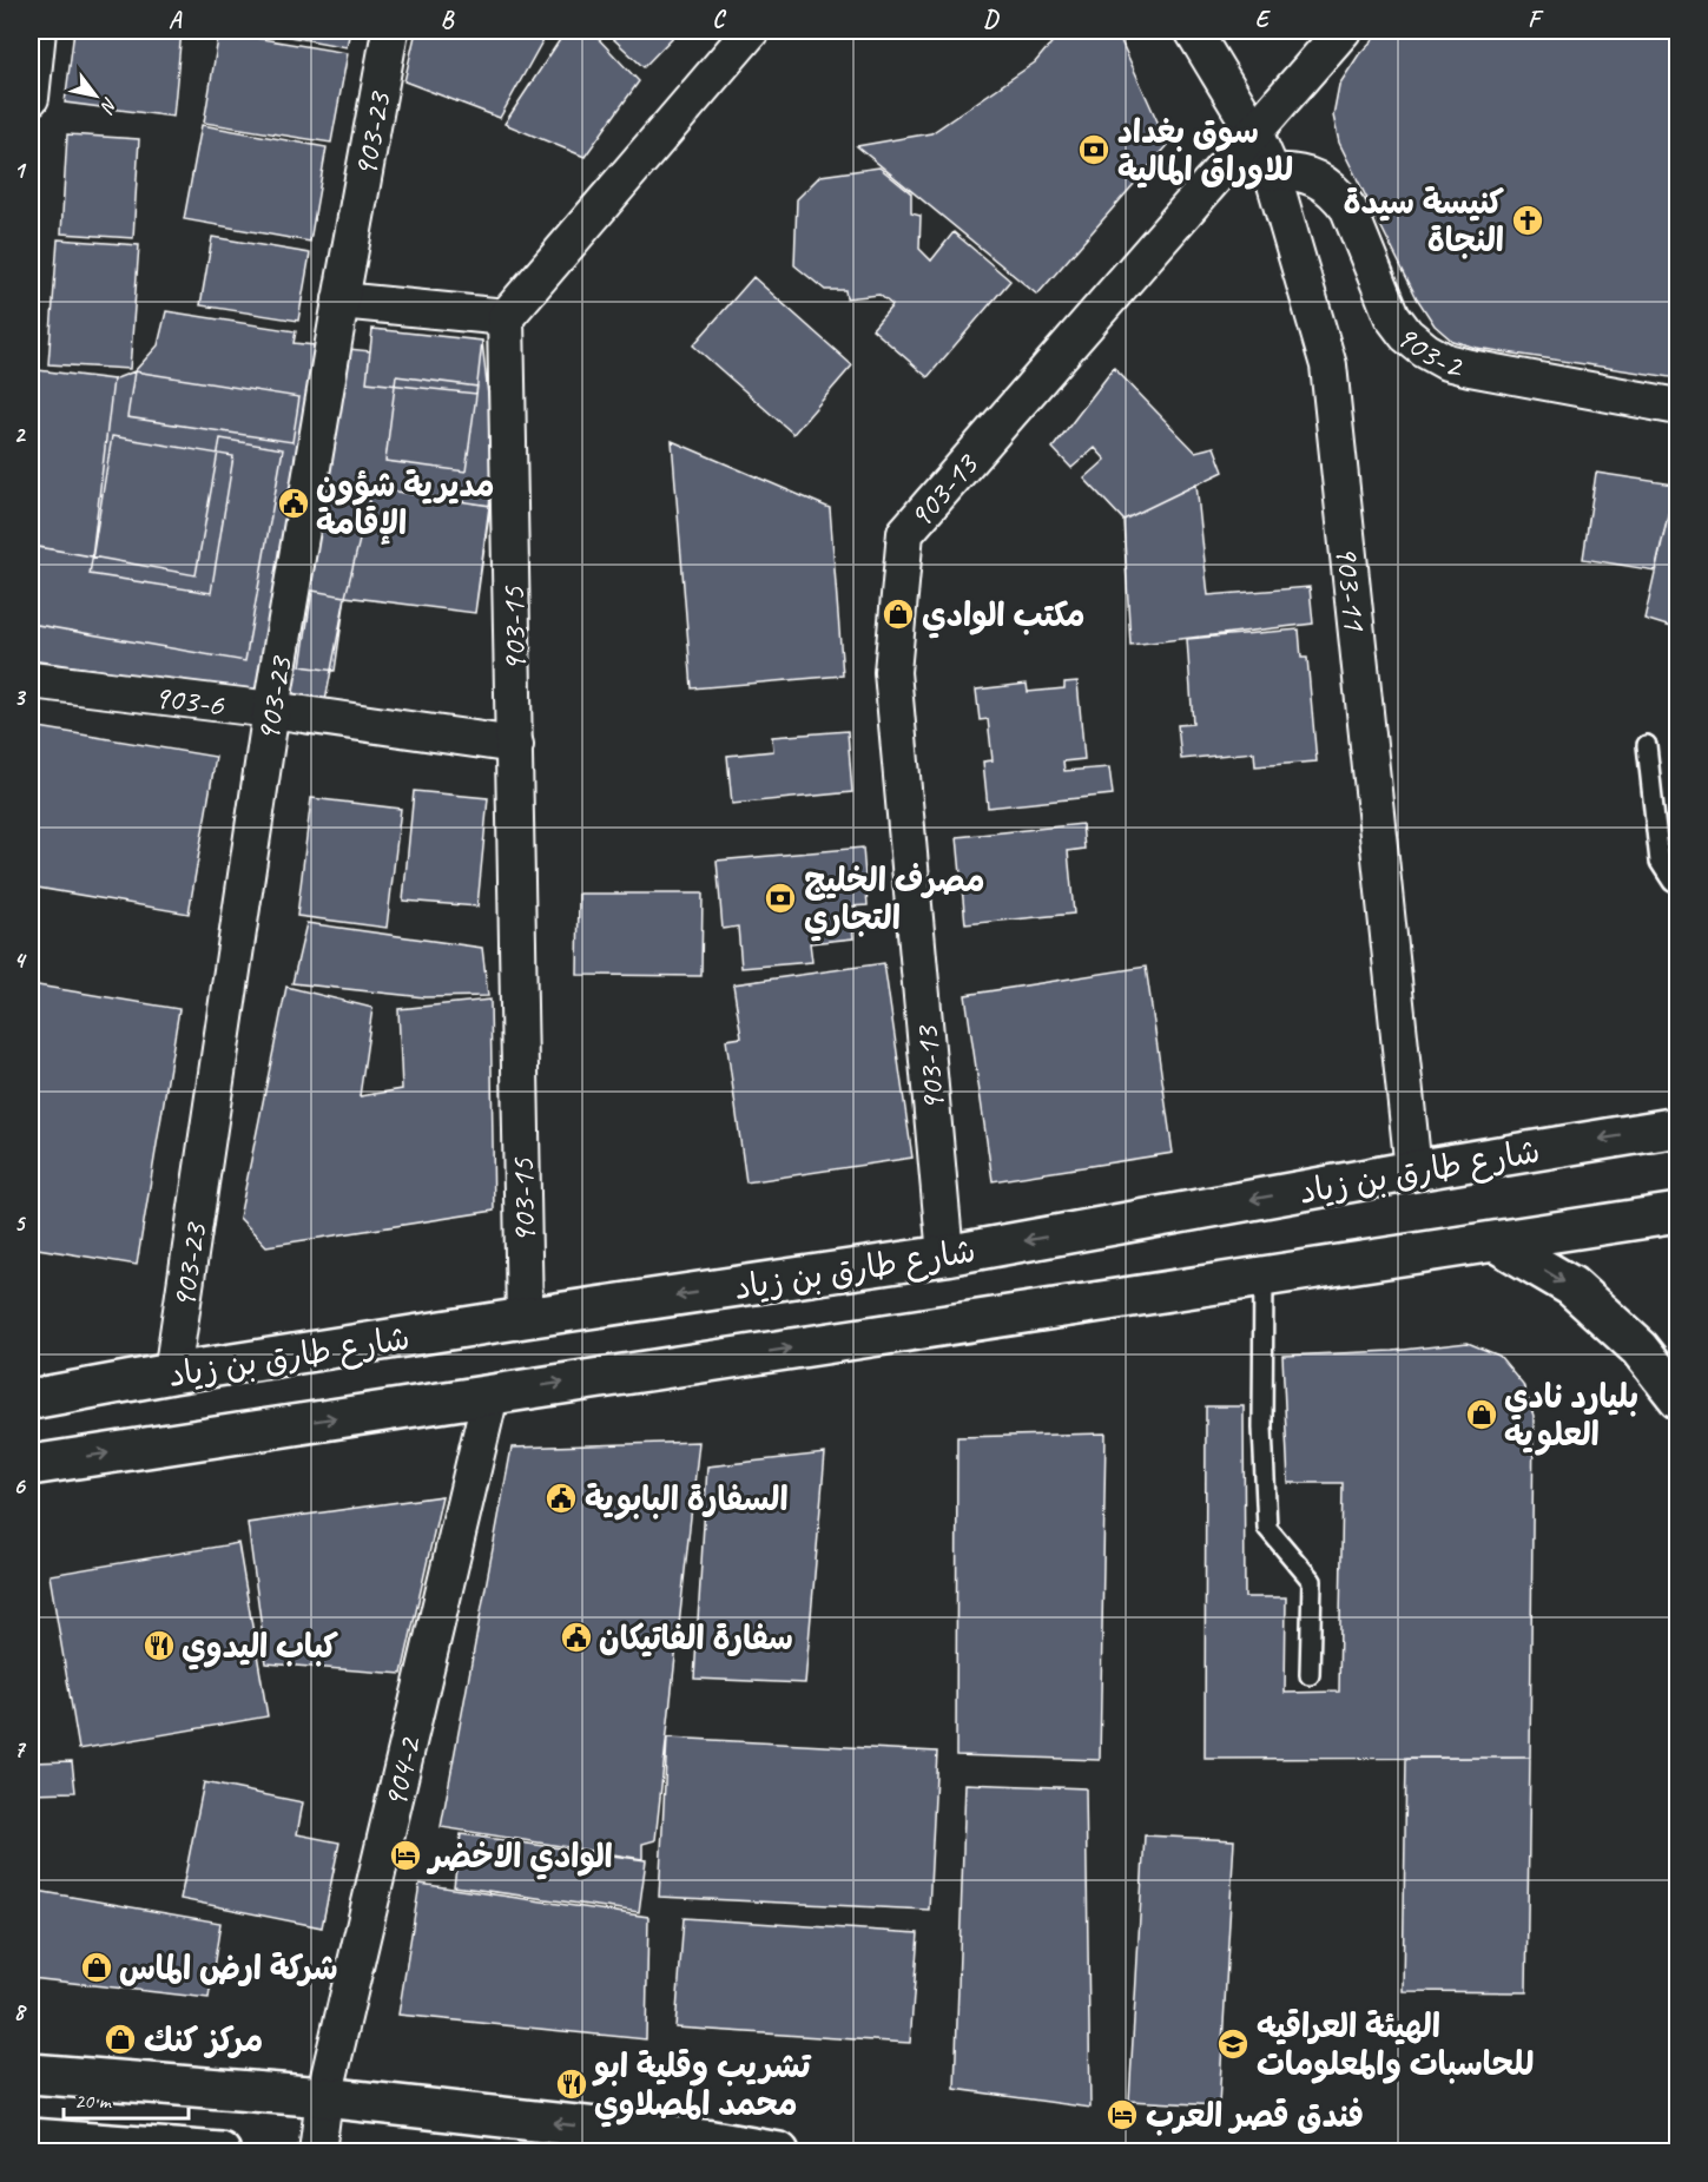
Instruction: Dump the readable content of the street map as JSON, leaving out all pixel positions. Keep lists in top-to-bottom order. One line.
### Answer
{"streets":{"main road":["شارع طارق بن زياد"],"street":["903-23","903-2","903-13","903-11","903-15","903-6","904-2"]},"crossings":[["903-23","903-6"],["903-23","شارع طارق بن زياد"],["903-2","903-11"],["903-13","903-11"],["903-13","شارع طارق بن زياد"],["903-11","شارع طارق بن زياد"],["903-15","903-6"],["903-15","شارع طارق بن زياد"],["شارع طارق بن زياد","904-2"]],"places":{"bank":["سوق بغداد للاوراق المالية","مصرف الخليج التجاري"],"church":["كنيسة سيدة النجاة"],"public building":["مديرية شؤون الإقامة","السفارة البابوية","سفارة الفاتيكان"],"shop":["مكتب الوادي","بليارد نادي العلويه","شركة ارض الماس","مركز كنك"],"restaurant":["كباب اليدوي","تشريب وقلية ابو محمد المصلاوي"],"hotel":["الوادي الاخضر","فندق قصر العرب"],"school or university":["الهيئة العراقيه للحاسبات والمعلومات"]},"scale_bar":"20 m","north":"bottom right","grid":{"columns":["A","B","C","D","E","F"],"rows":["1","2","3","4","5","6","7","8"]}}
